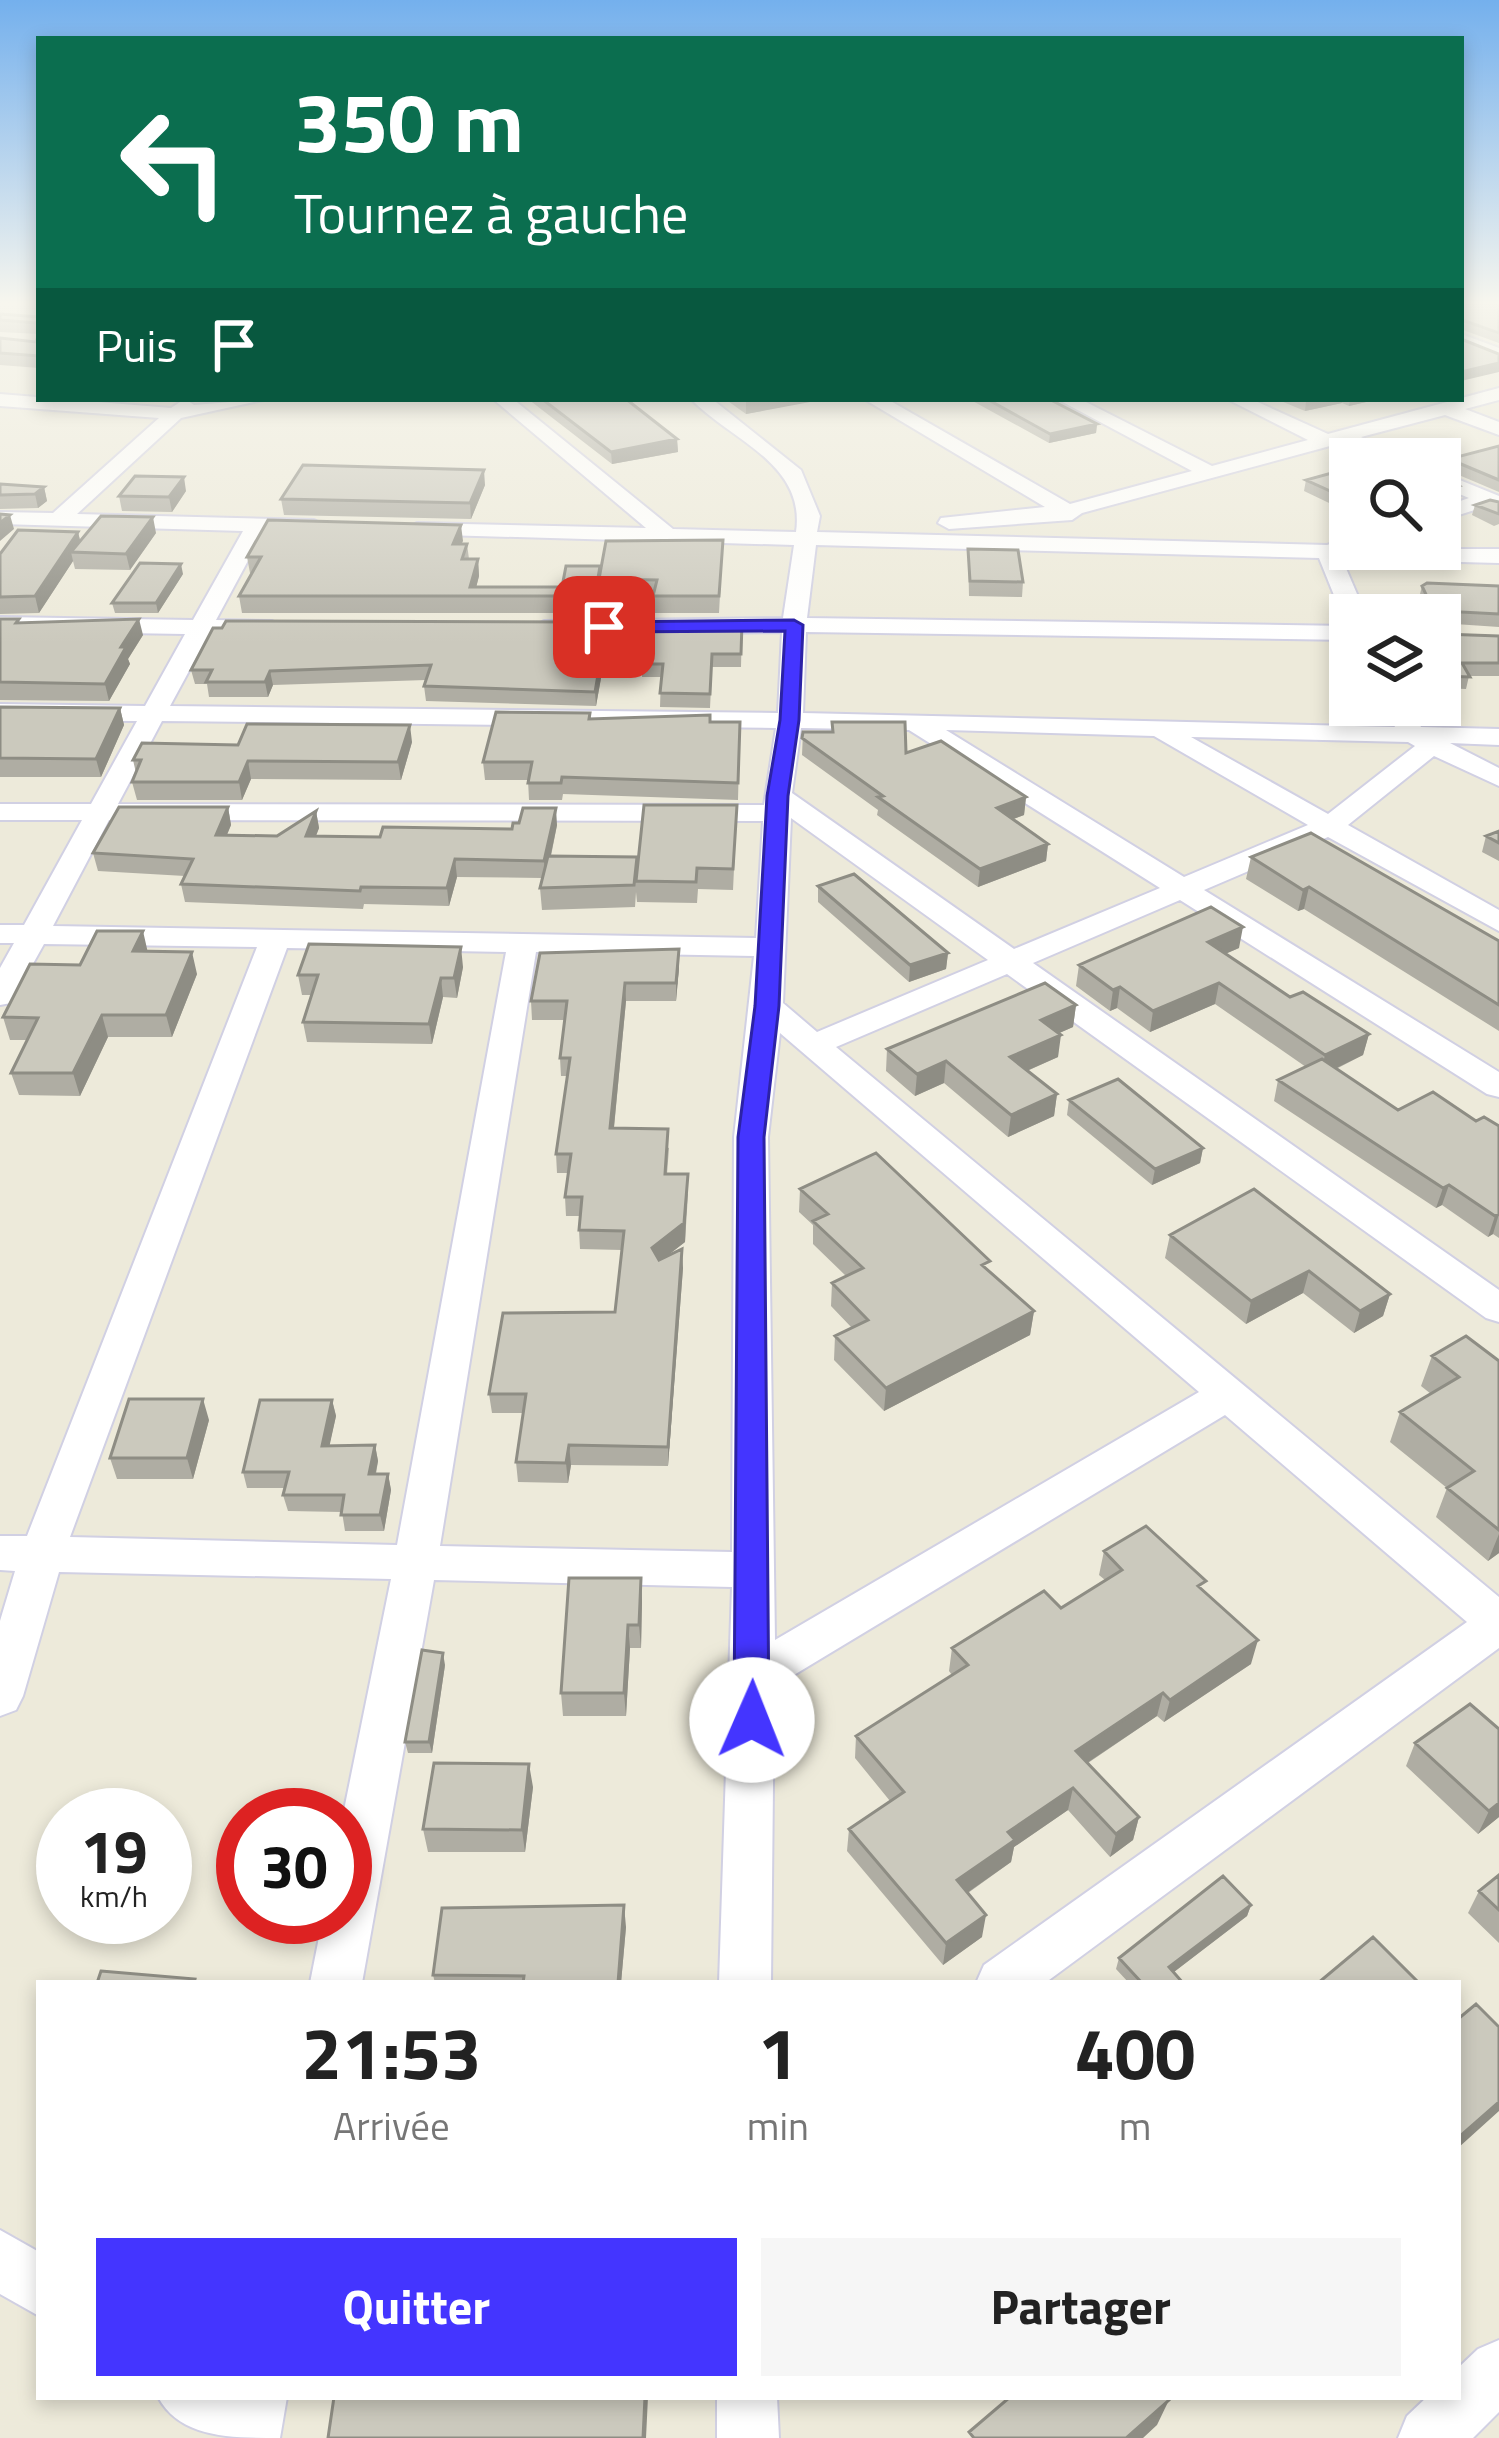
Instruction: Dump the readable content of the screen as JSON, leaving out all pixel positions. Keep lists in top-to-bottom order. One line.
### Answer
{"page":{"turn":["350 m","Tournez à gauche"],"then":"Puis","speed":"19 km/h","limit":"30","eta":["21:53","Arrivée","1","min","400","m"],"buttons":["Quitter","Partager"]}}
